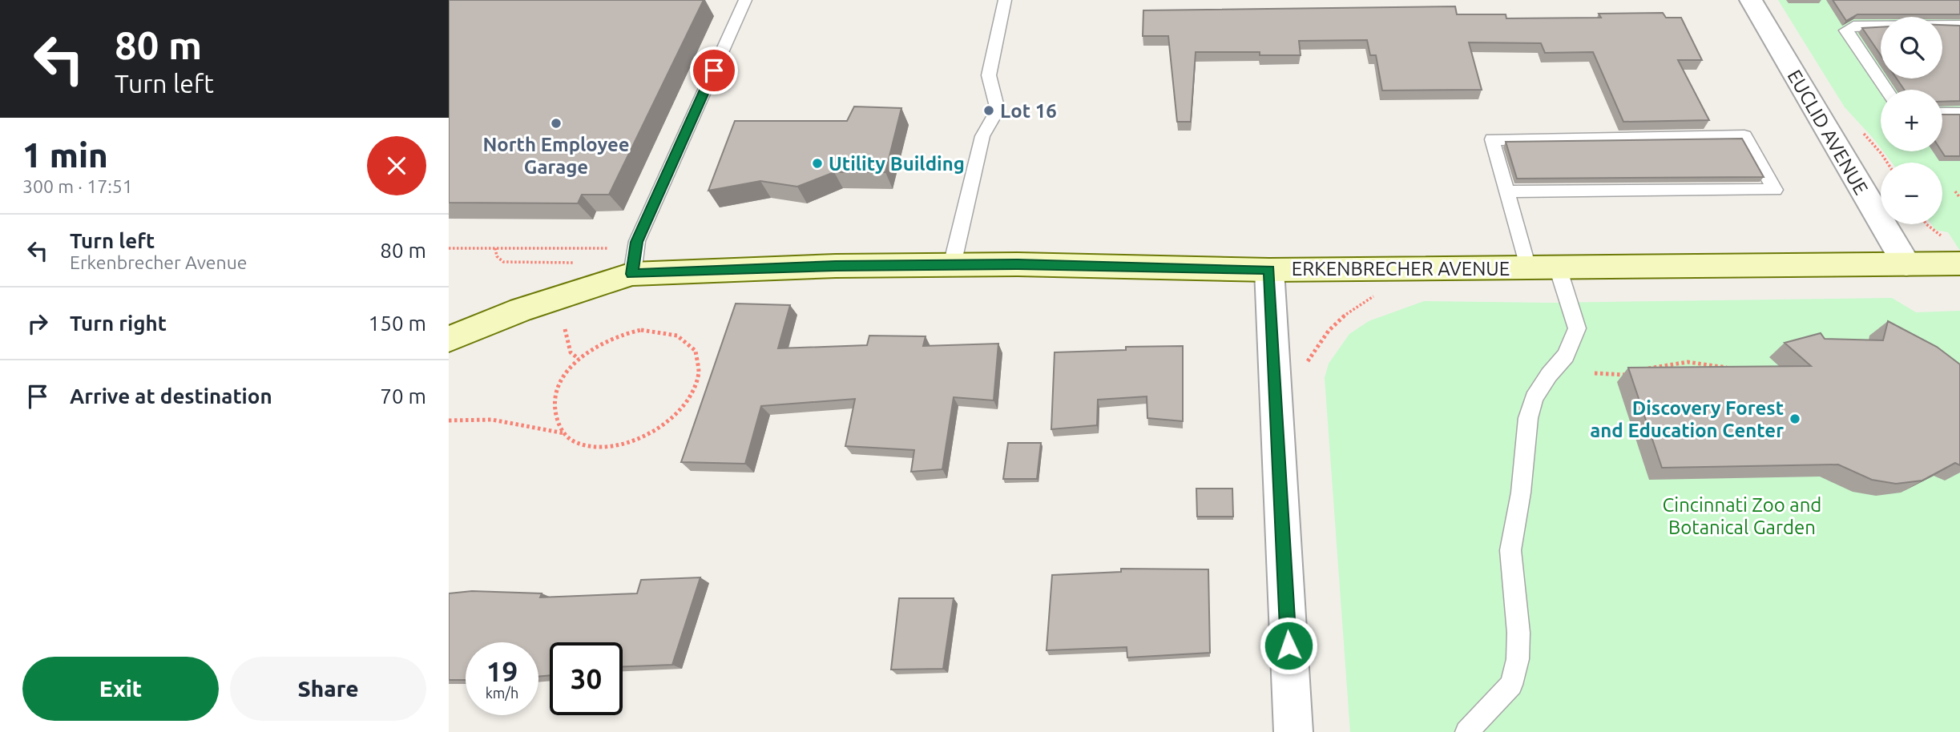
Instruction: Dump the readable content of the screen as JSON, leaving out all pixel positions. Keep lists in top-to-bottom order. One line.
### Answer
{"streets":{"street":["EUCLID AVENUE","ERKENBRECHER AVENUE"]},"crossings":[["EUCLID AVENUE","ERKENBRECHER AVENUE"]],"parks":["Cincinnati Zoo and Botanical Garden"],"places":["Lot 16","North Employee Garage","Utility Building","Discovery Forest and Education Center"],"page":{"turn":["80 m","Turn left"],"map_buttons":["+","−"],"heading":["1 min","300 m · 17:51"],"list":[{"name":"Turn left","note":"Erkenbrecher Avenue","value":"80 m"},{"name":"Turn right","value":"150 m"},{"name":"Arrive at destination","value":"70 m"}],"speed":"19 km/h","limit":"30","buttons":["Exit","Share"]}}
